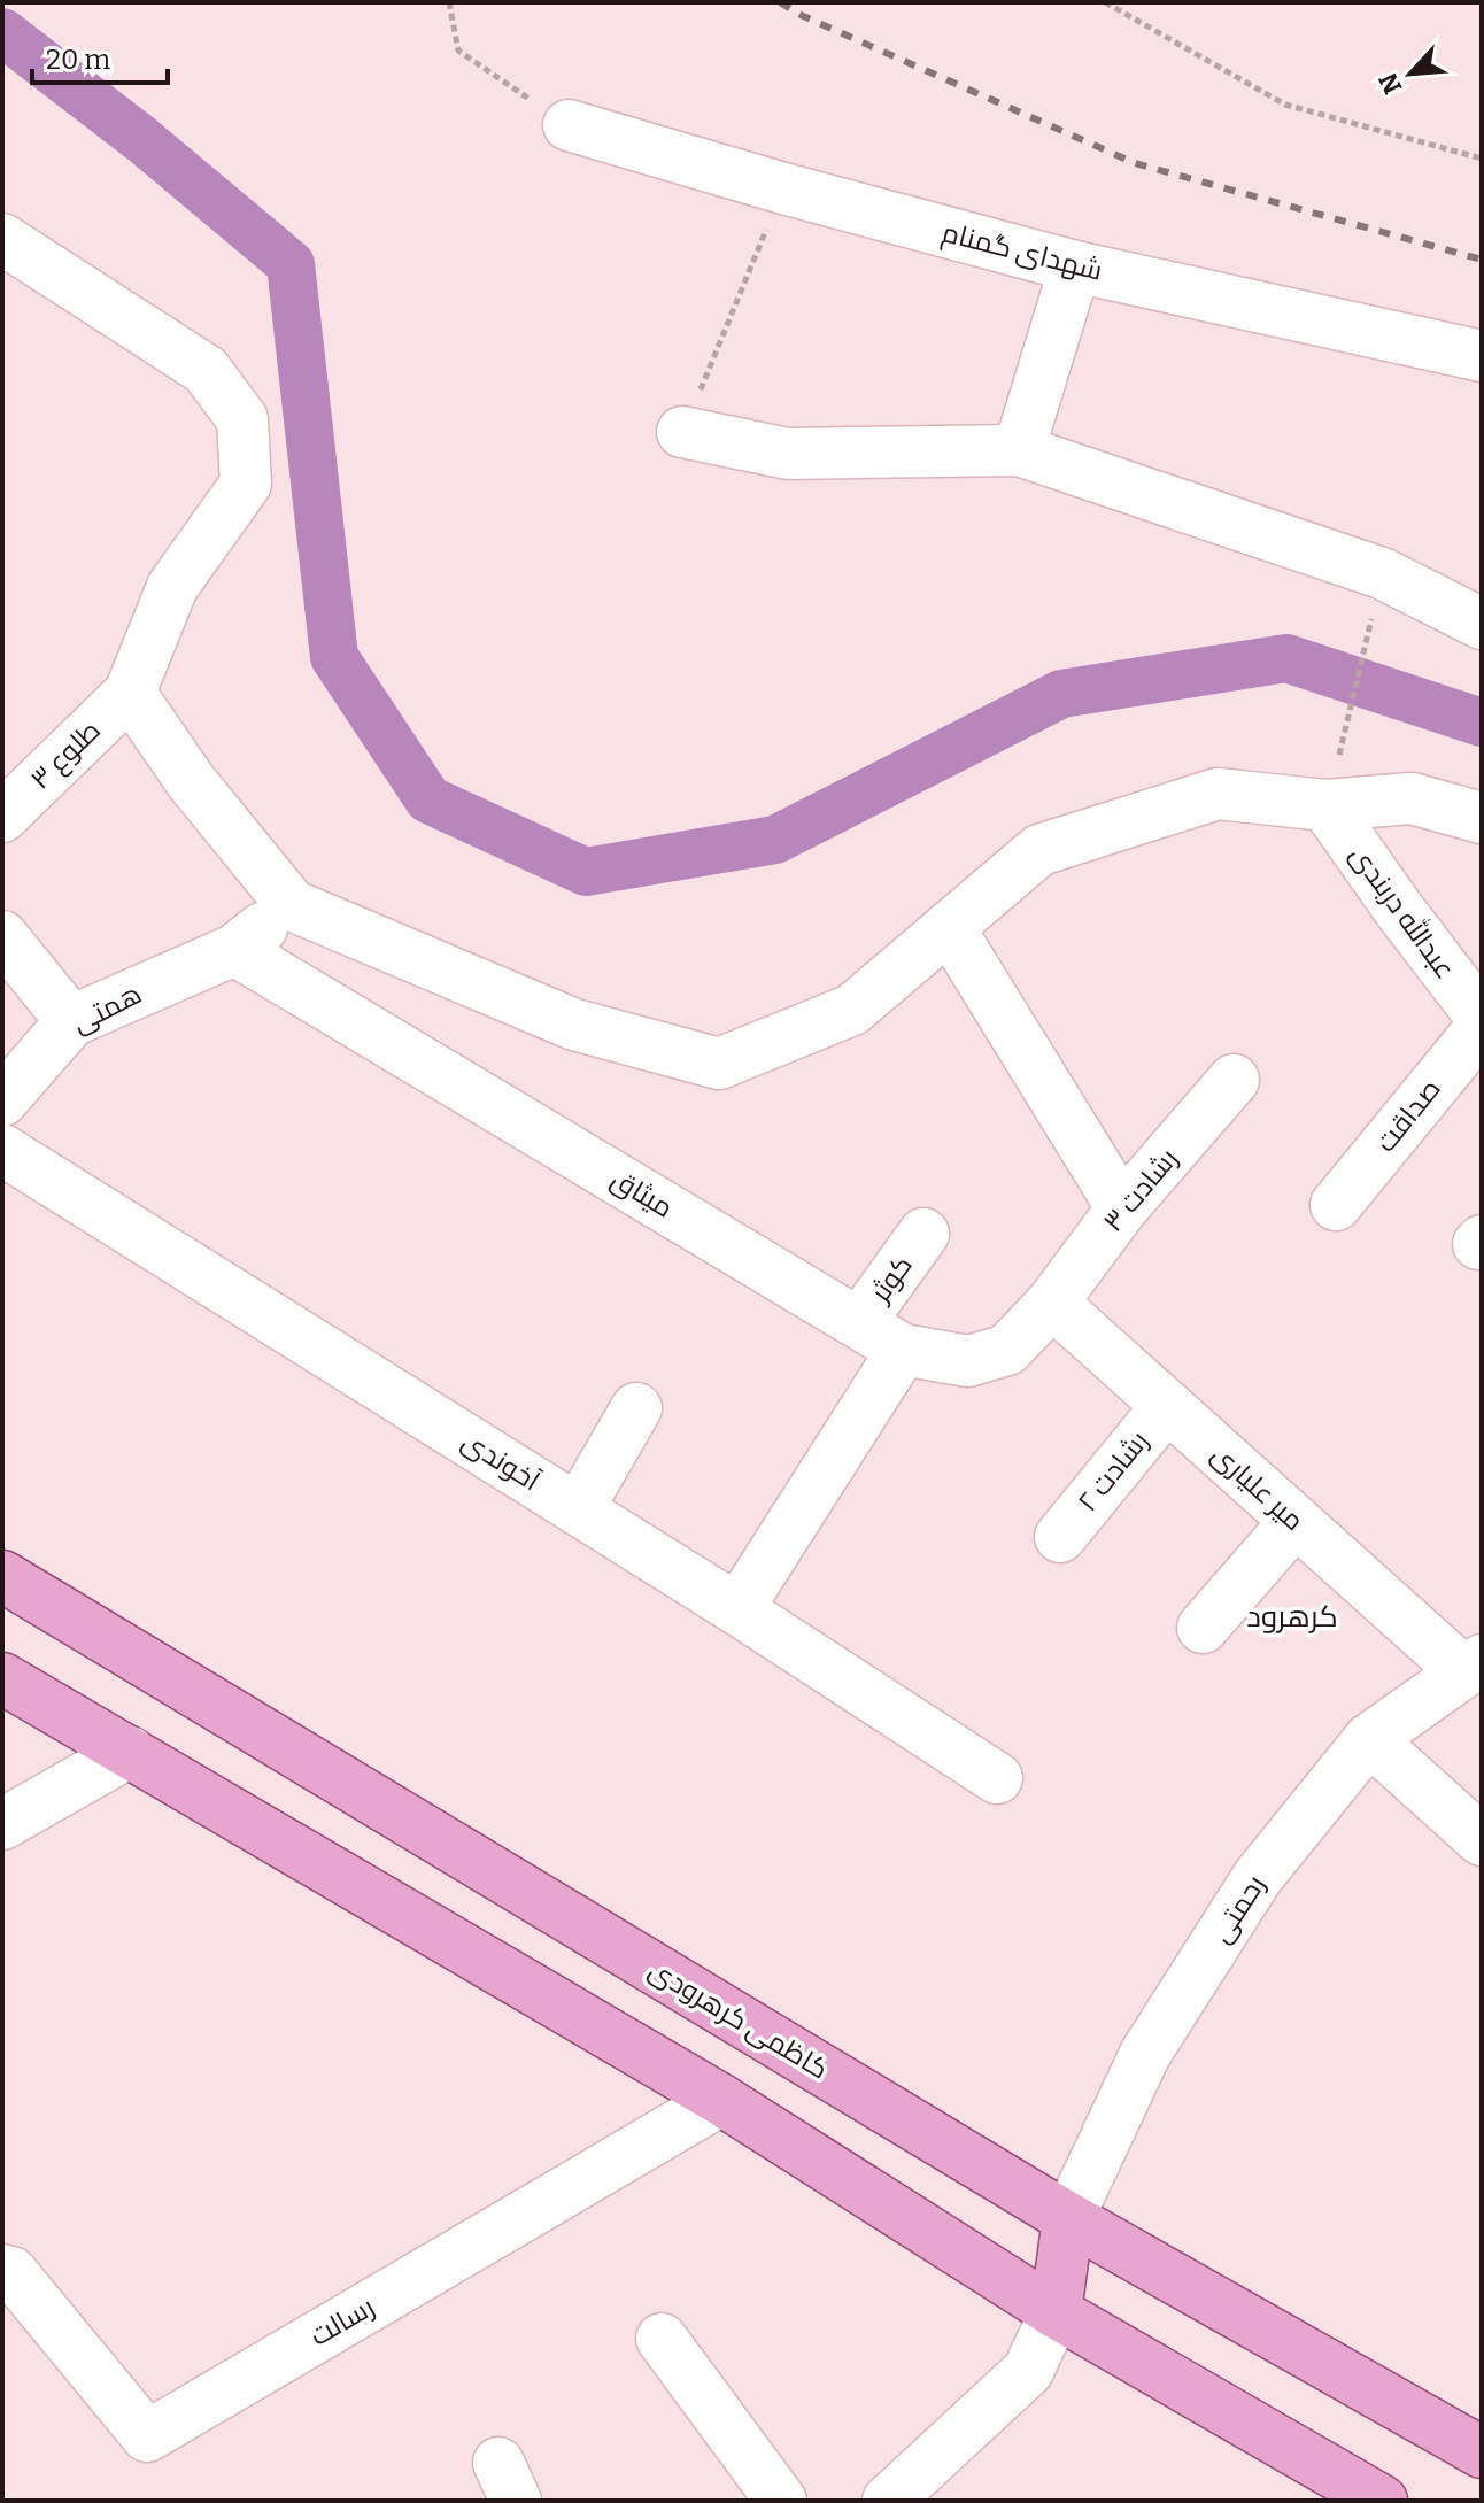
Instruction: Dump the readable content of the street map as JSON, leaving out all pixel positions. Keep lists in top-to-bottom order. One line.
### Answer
{"streets":{"main road":["کاظمی کرهرودی"],"street":["شهدای گمنام","طلوع ۳","عبدالله دربندی","همتی","صداقت","رشادت ۳","میثاق","کوثر","آخوندی","رشادت ۲","میر علیاری","رحمتی","رسالت"]},"crossings":[["همتی","میثاق"],["رشادت ۳","میثاق"],["رشادت ۳","میر علیاری"],["میثاق","کوثر"],["میثاق","میر علیاری"],["رشادت ۲","میر علیاری"],["میر علیاری","رحمتی"],["رحمتی","کاظمی کرهرودی"]],"districts":["کرهرود"],"scale_bar":"20 m","north":"bottom left"}
